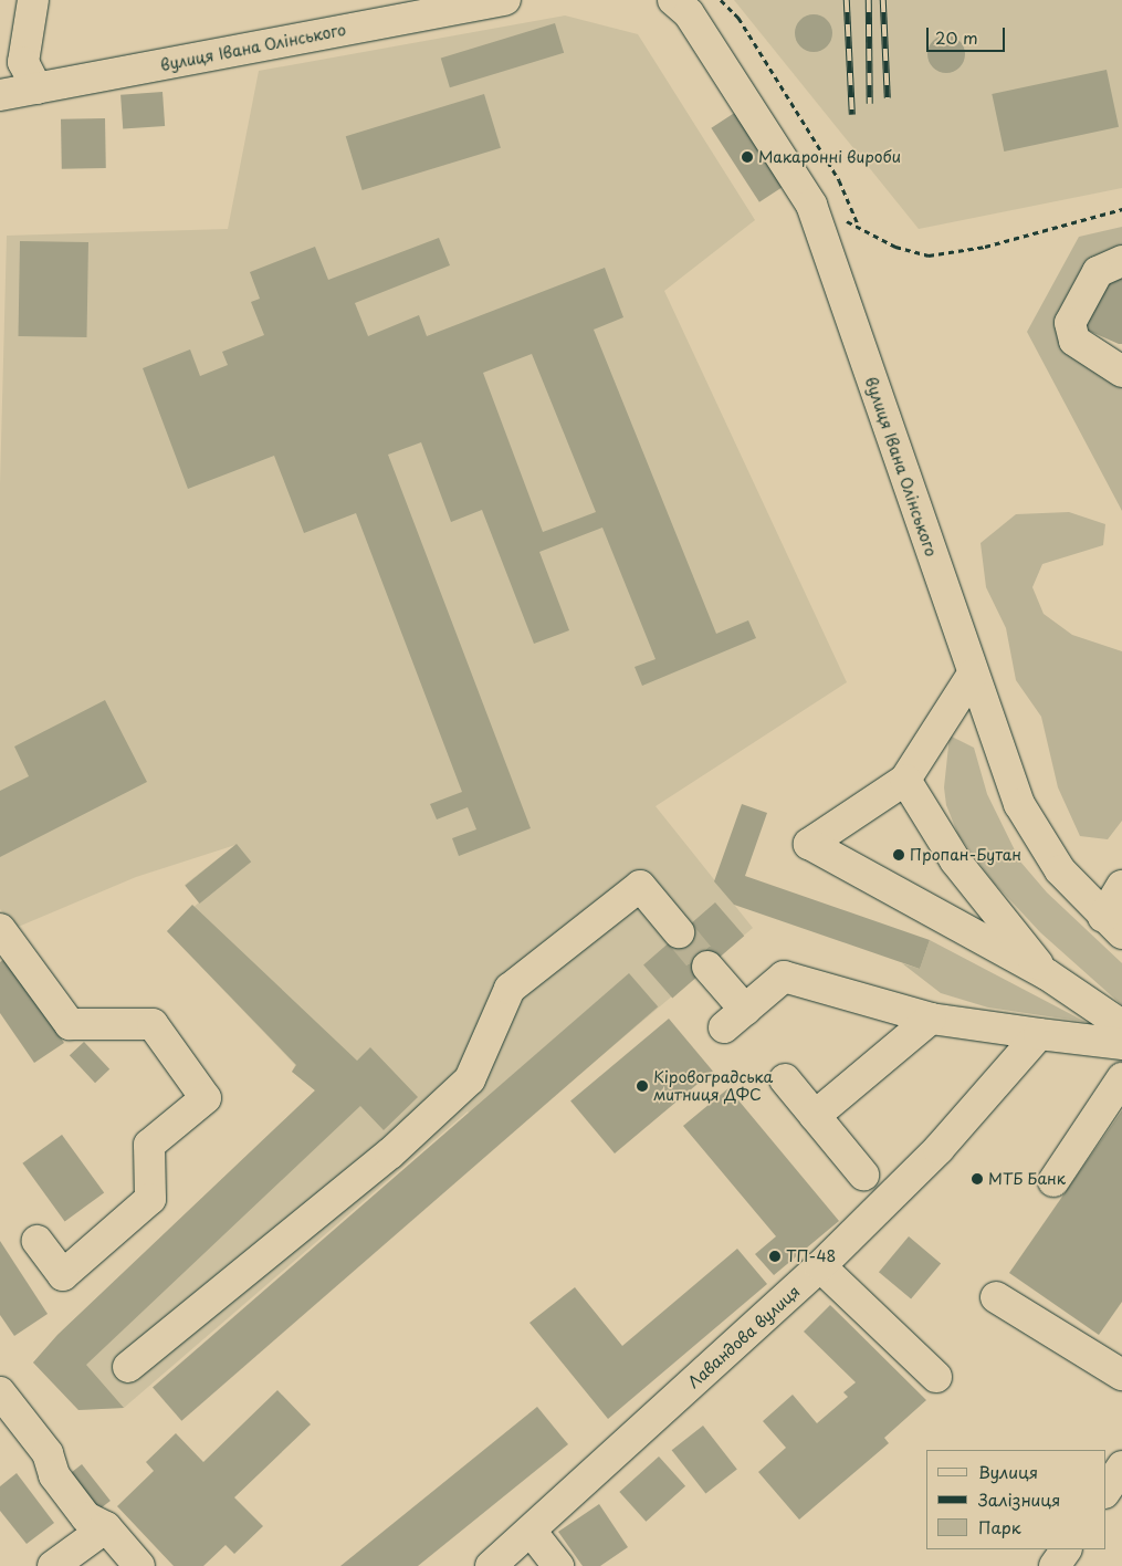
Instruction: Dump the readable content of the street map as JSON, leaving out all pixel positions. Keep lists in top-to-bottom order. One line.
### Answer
{"streets":{"street":["вулиця Івана Олінського","Лавандова вулиця"]},"places":["Макаронні вироби","Пропан-Бутан","Кіровоградська митниця ДФС","МТБ Банк","ТП-48"],"legend":["Вулиця","Залізниця","Парк"],"scale_bar":"20 m"}
